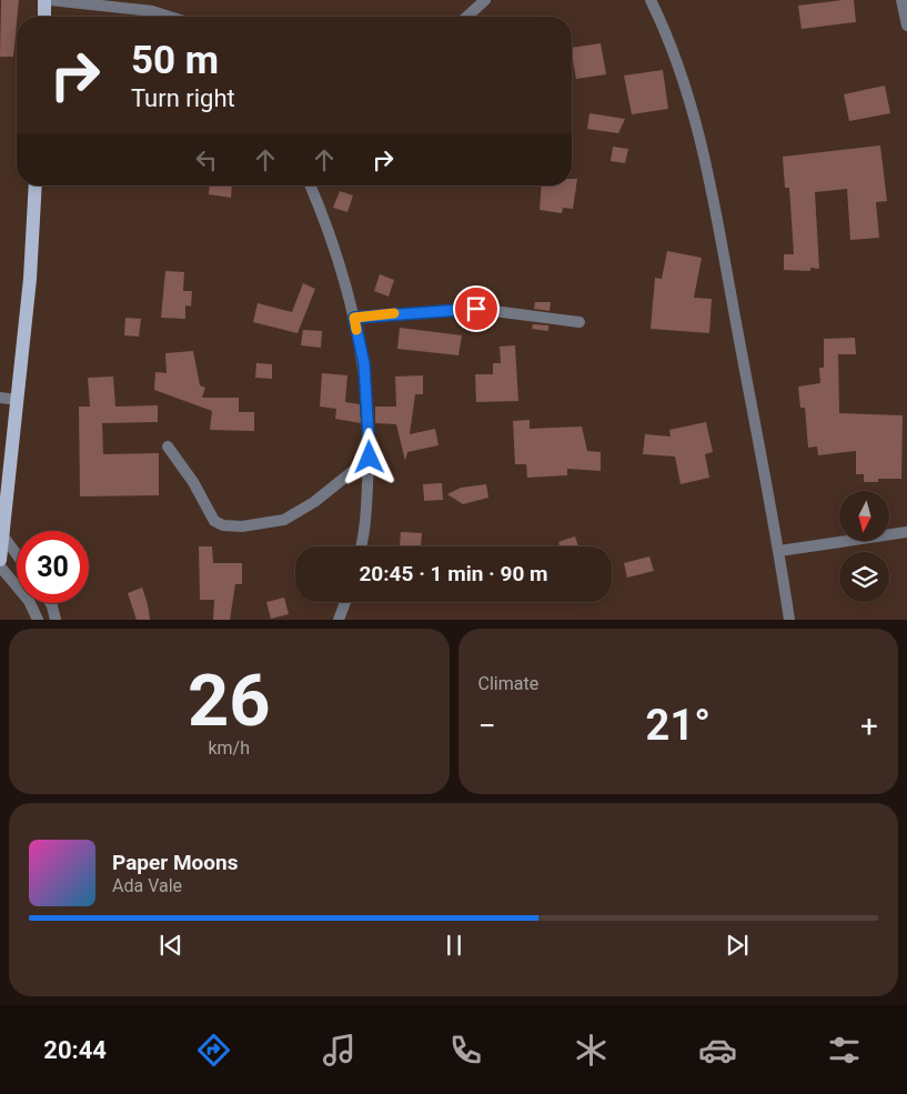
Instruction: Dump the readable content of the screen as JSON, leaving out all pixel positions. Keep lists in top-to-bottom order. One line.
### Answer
{"north":"bottom","page":{"turn":["50 m","Turn right"],"limit":"30","trip":"20:45 · 1 min · 90 m","tile":[["26","km/h"],"Climate"],"heat":["−","21°","+"],"song":["Paper Moons","Ada Vale"],"tabs":"20:44"}}
